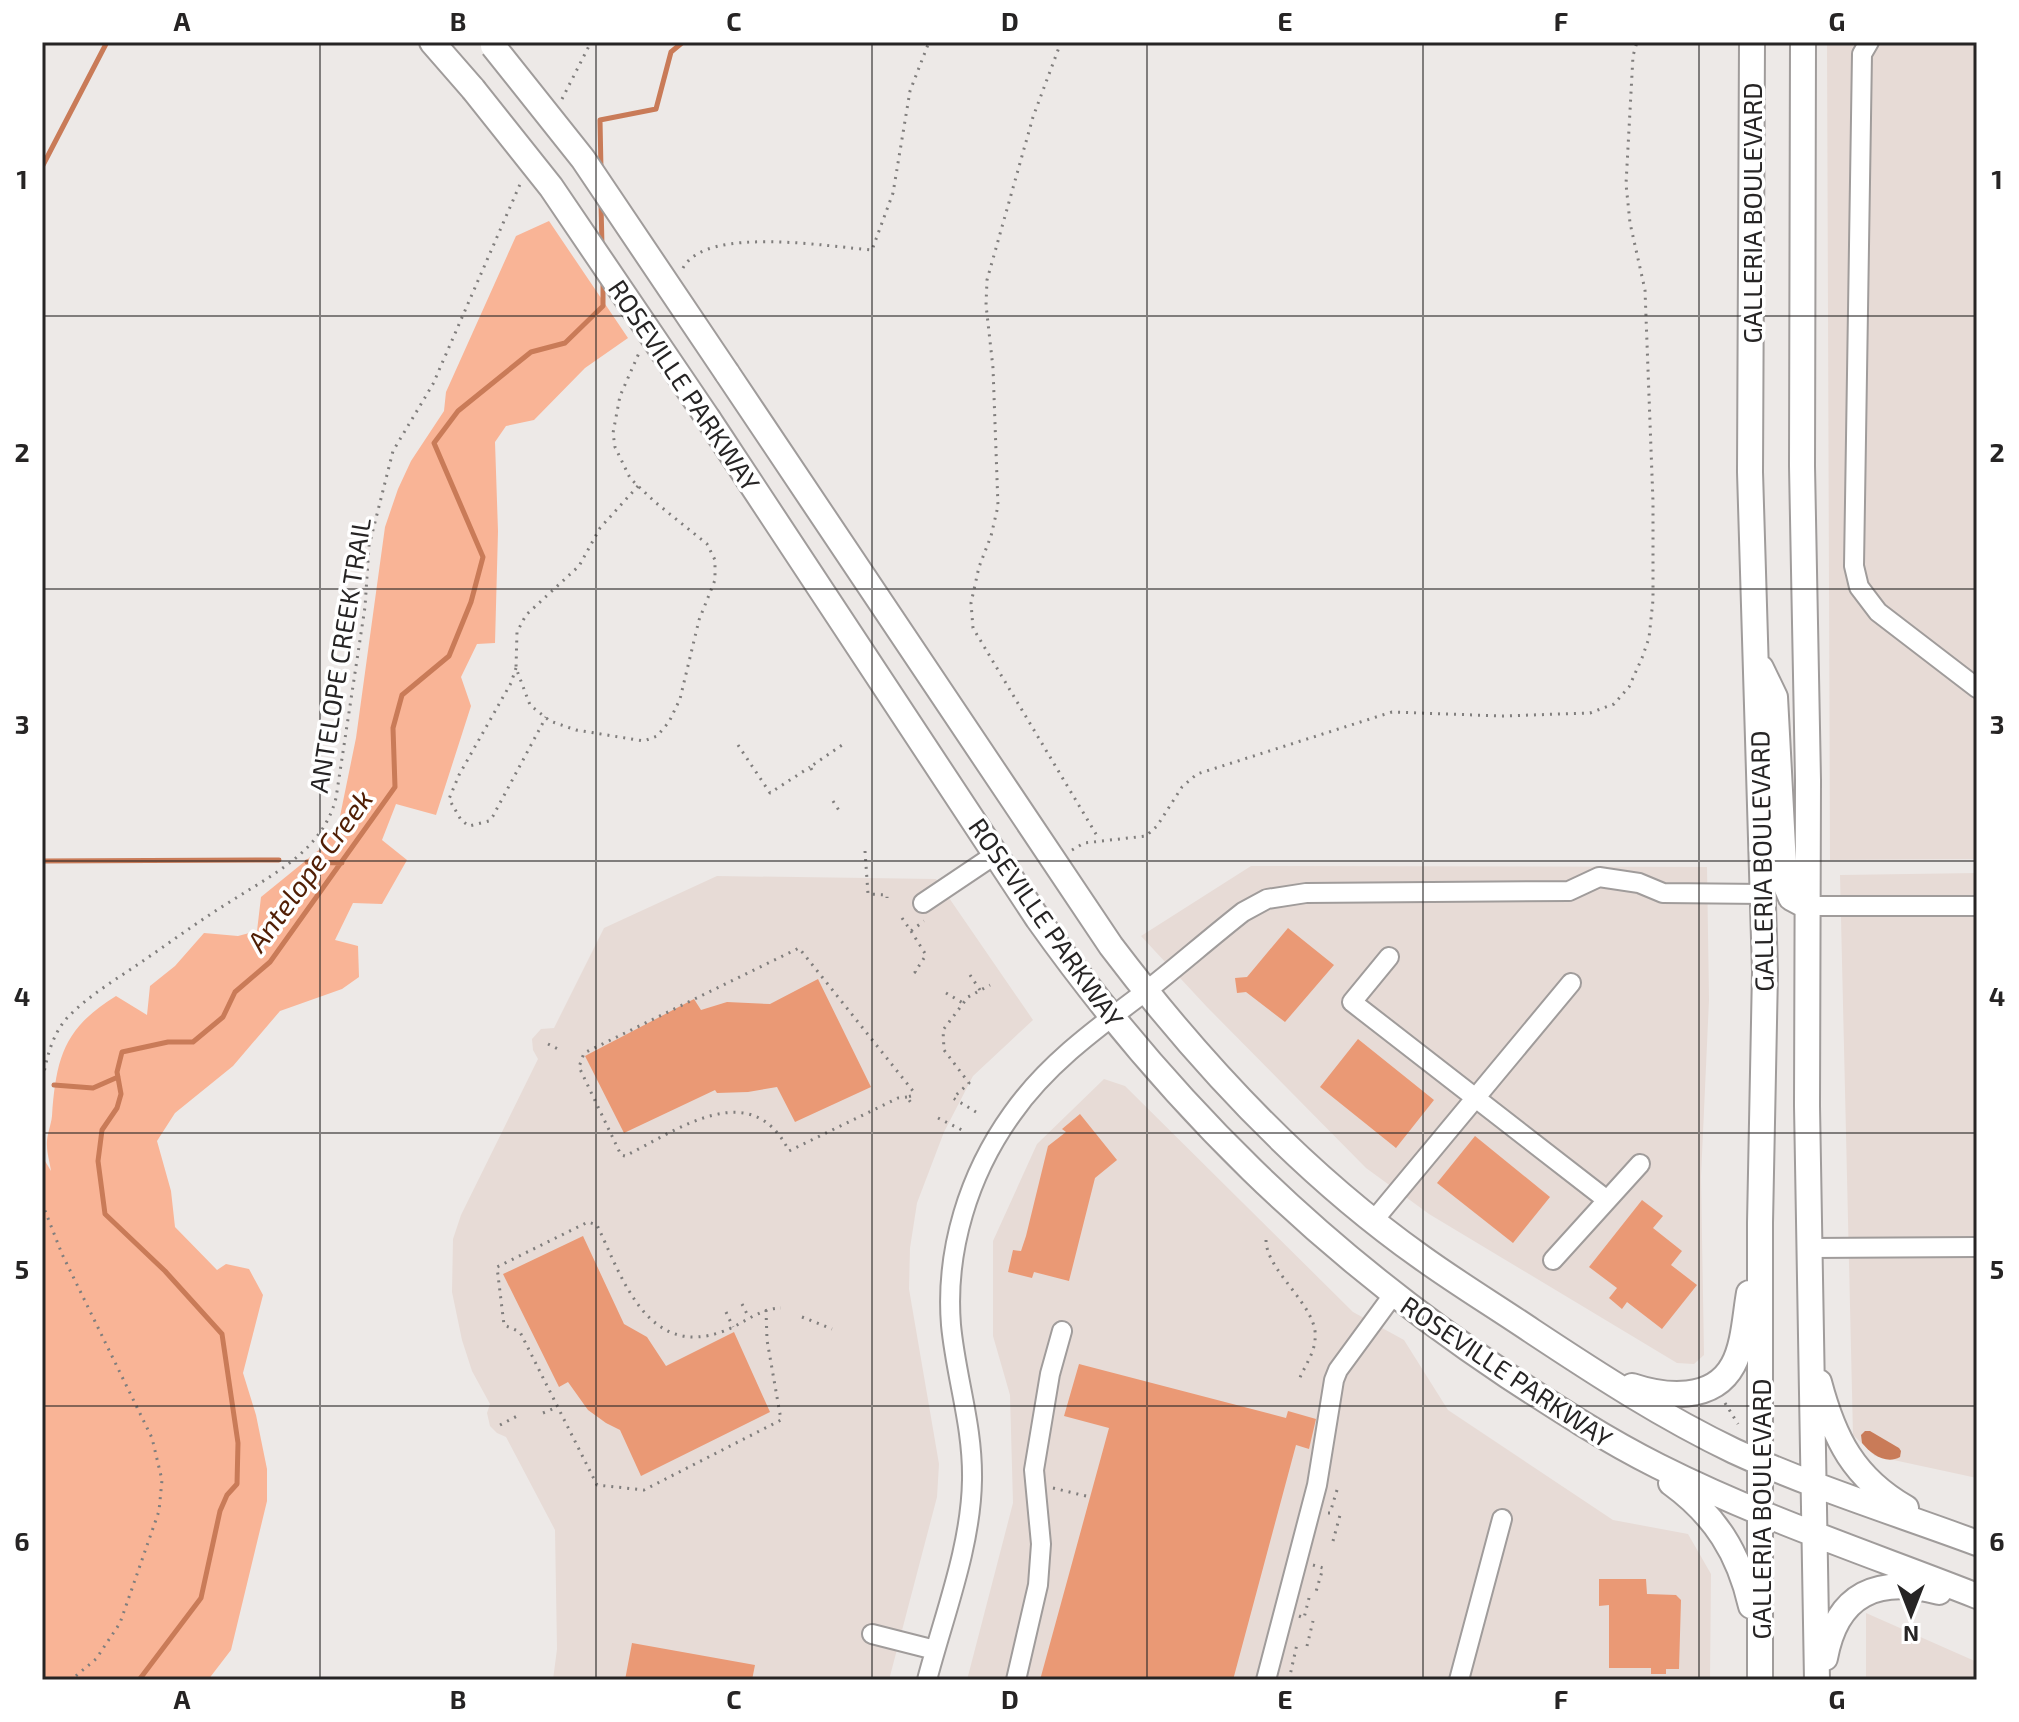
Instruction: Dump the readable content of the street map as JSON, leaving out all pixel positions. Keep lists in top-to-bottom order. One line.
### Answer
{"streets":{"main road":["GALLERIA BOULEVARD","ROSEVILLE PARKWAY"],"path":["ANTELOPE CREEK TRAIL"]},"crossings":[["GALLERIA BOULEVARD","ROSEVILLE PARKWAY"]],"water":["Antelope Creek"],"north":"bottom","grid":{"columns":["A","B","C","D","E","F","G"],"rows":["1","2","3","4","5","6"]}}
